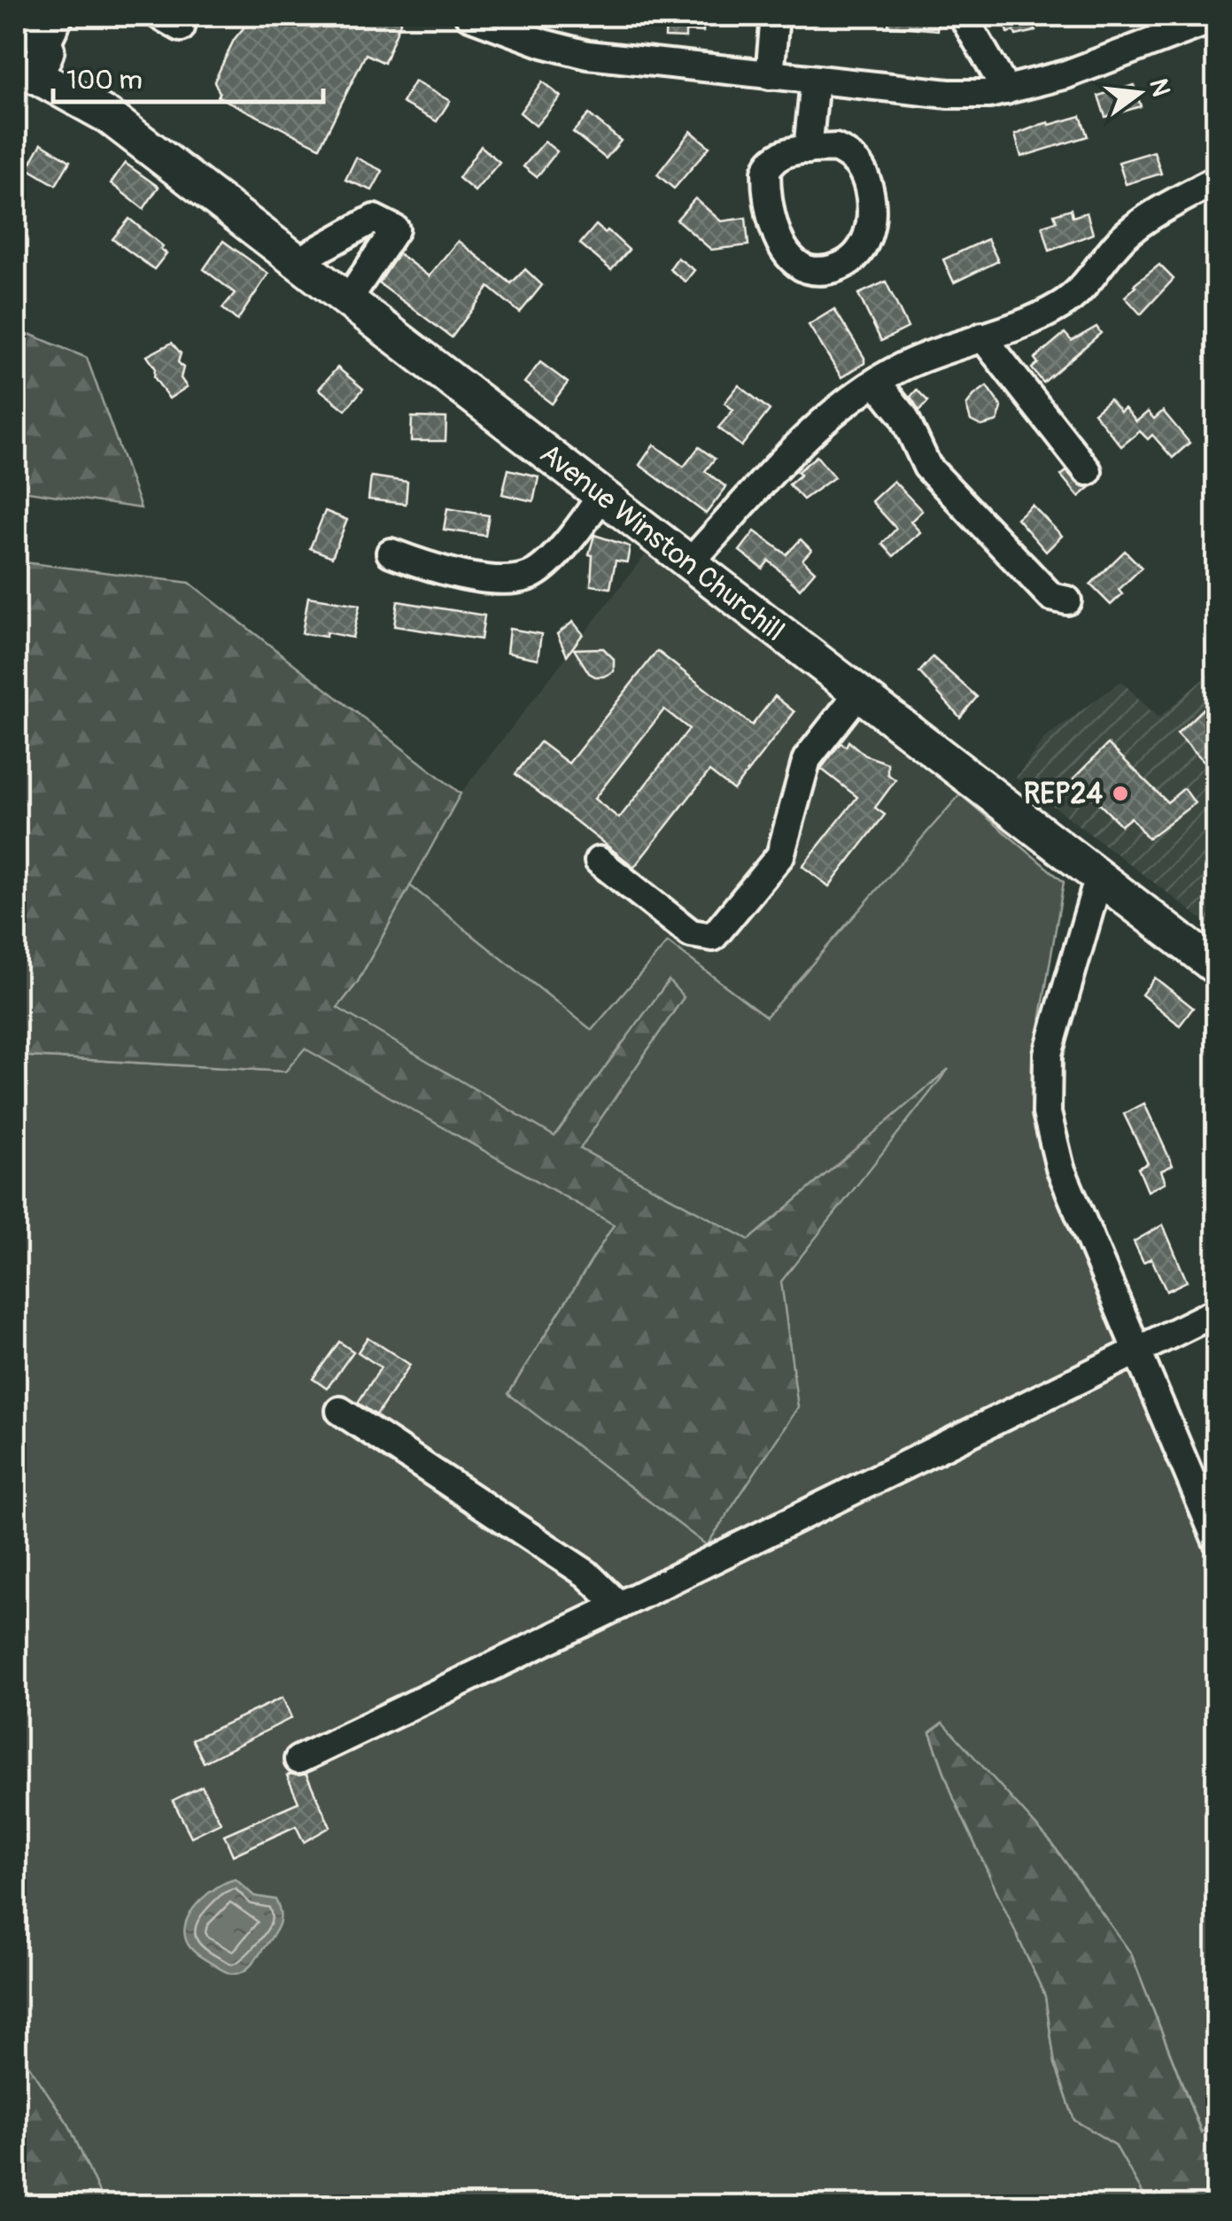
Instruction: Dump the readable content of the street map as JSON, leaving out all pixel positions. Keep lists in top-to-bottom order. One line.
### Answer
{"streets":{"main road":["Avenue Winston Churchill"]},"places":["REP24"],"scale_bar":"100 m","north":"right"}
